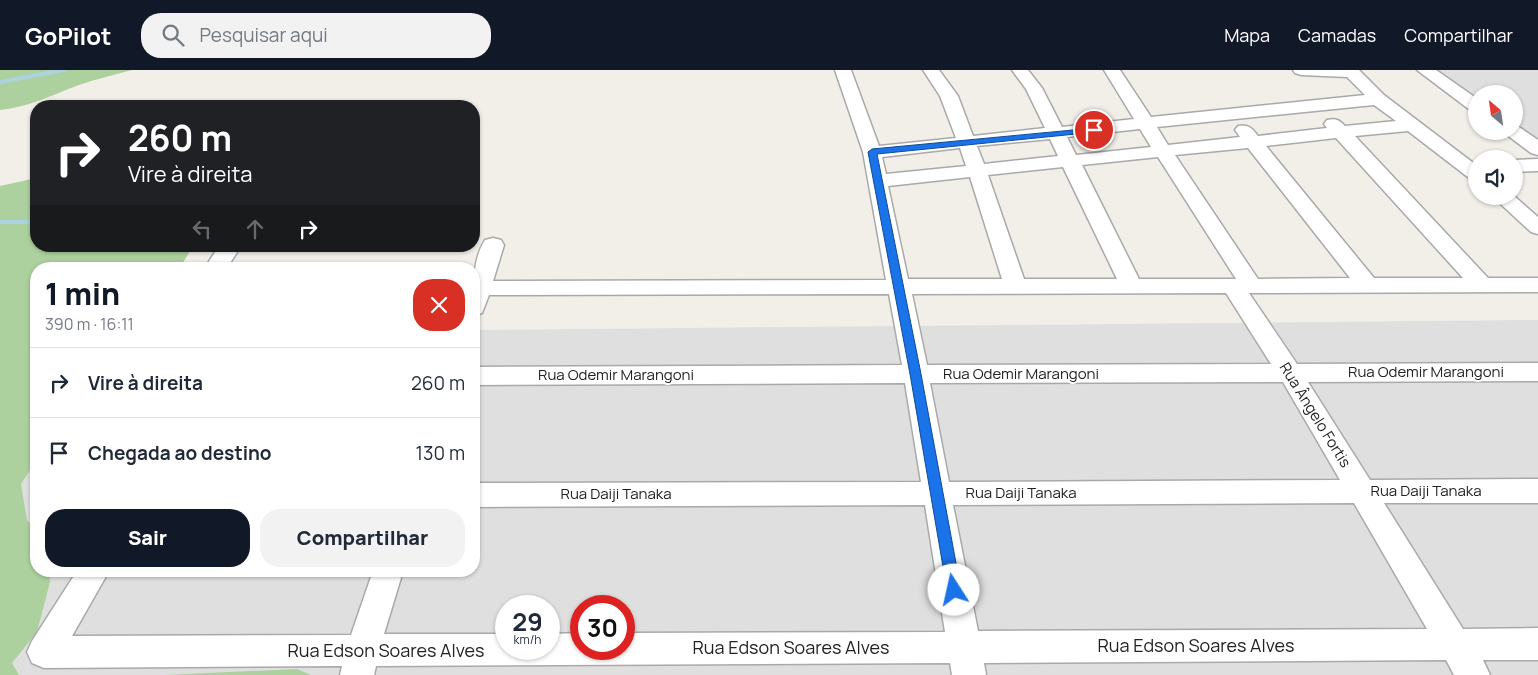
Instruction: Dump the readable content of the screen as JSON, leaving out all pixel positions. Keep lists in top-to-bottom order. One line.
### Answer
{"streets":{"street":["Rua Odemir Marangoni","Rua Ângelo Fortis","Rua Daiji Tanaka","Rua Edson Soares Alves"]},"crossings":[["Rua Odemir Marangoni","Rua Ângelo Fortis"],["Rua Ângelo Fortis","Rua Daiji Tanaka"],["Rua Ângelo Fortis","Rua Edson Soares Alves"]],"north":"top left","page":{"header":"GoPilot","search":"Pesquisar aqui","nav":["Mapa","Camadas","Compartilhar"],"turn":["260 m","Vire à direita"],"heading":["1 min","390 m · 16:11"],"list":[{"name":"Vire à direita","value":"260 m"},{"name":"Chegada ao destino","value":"130 m"}],"buttons":["Sair","Compartilhar"],"speed":"29 km/h","limit":"30"}}
